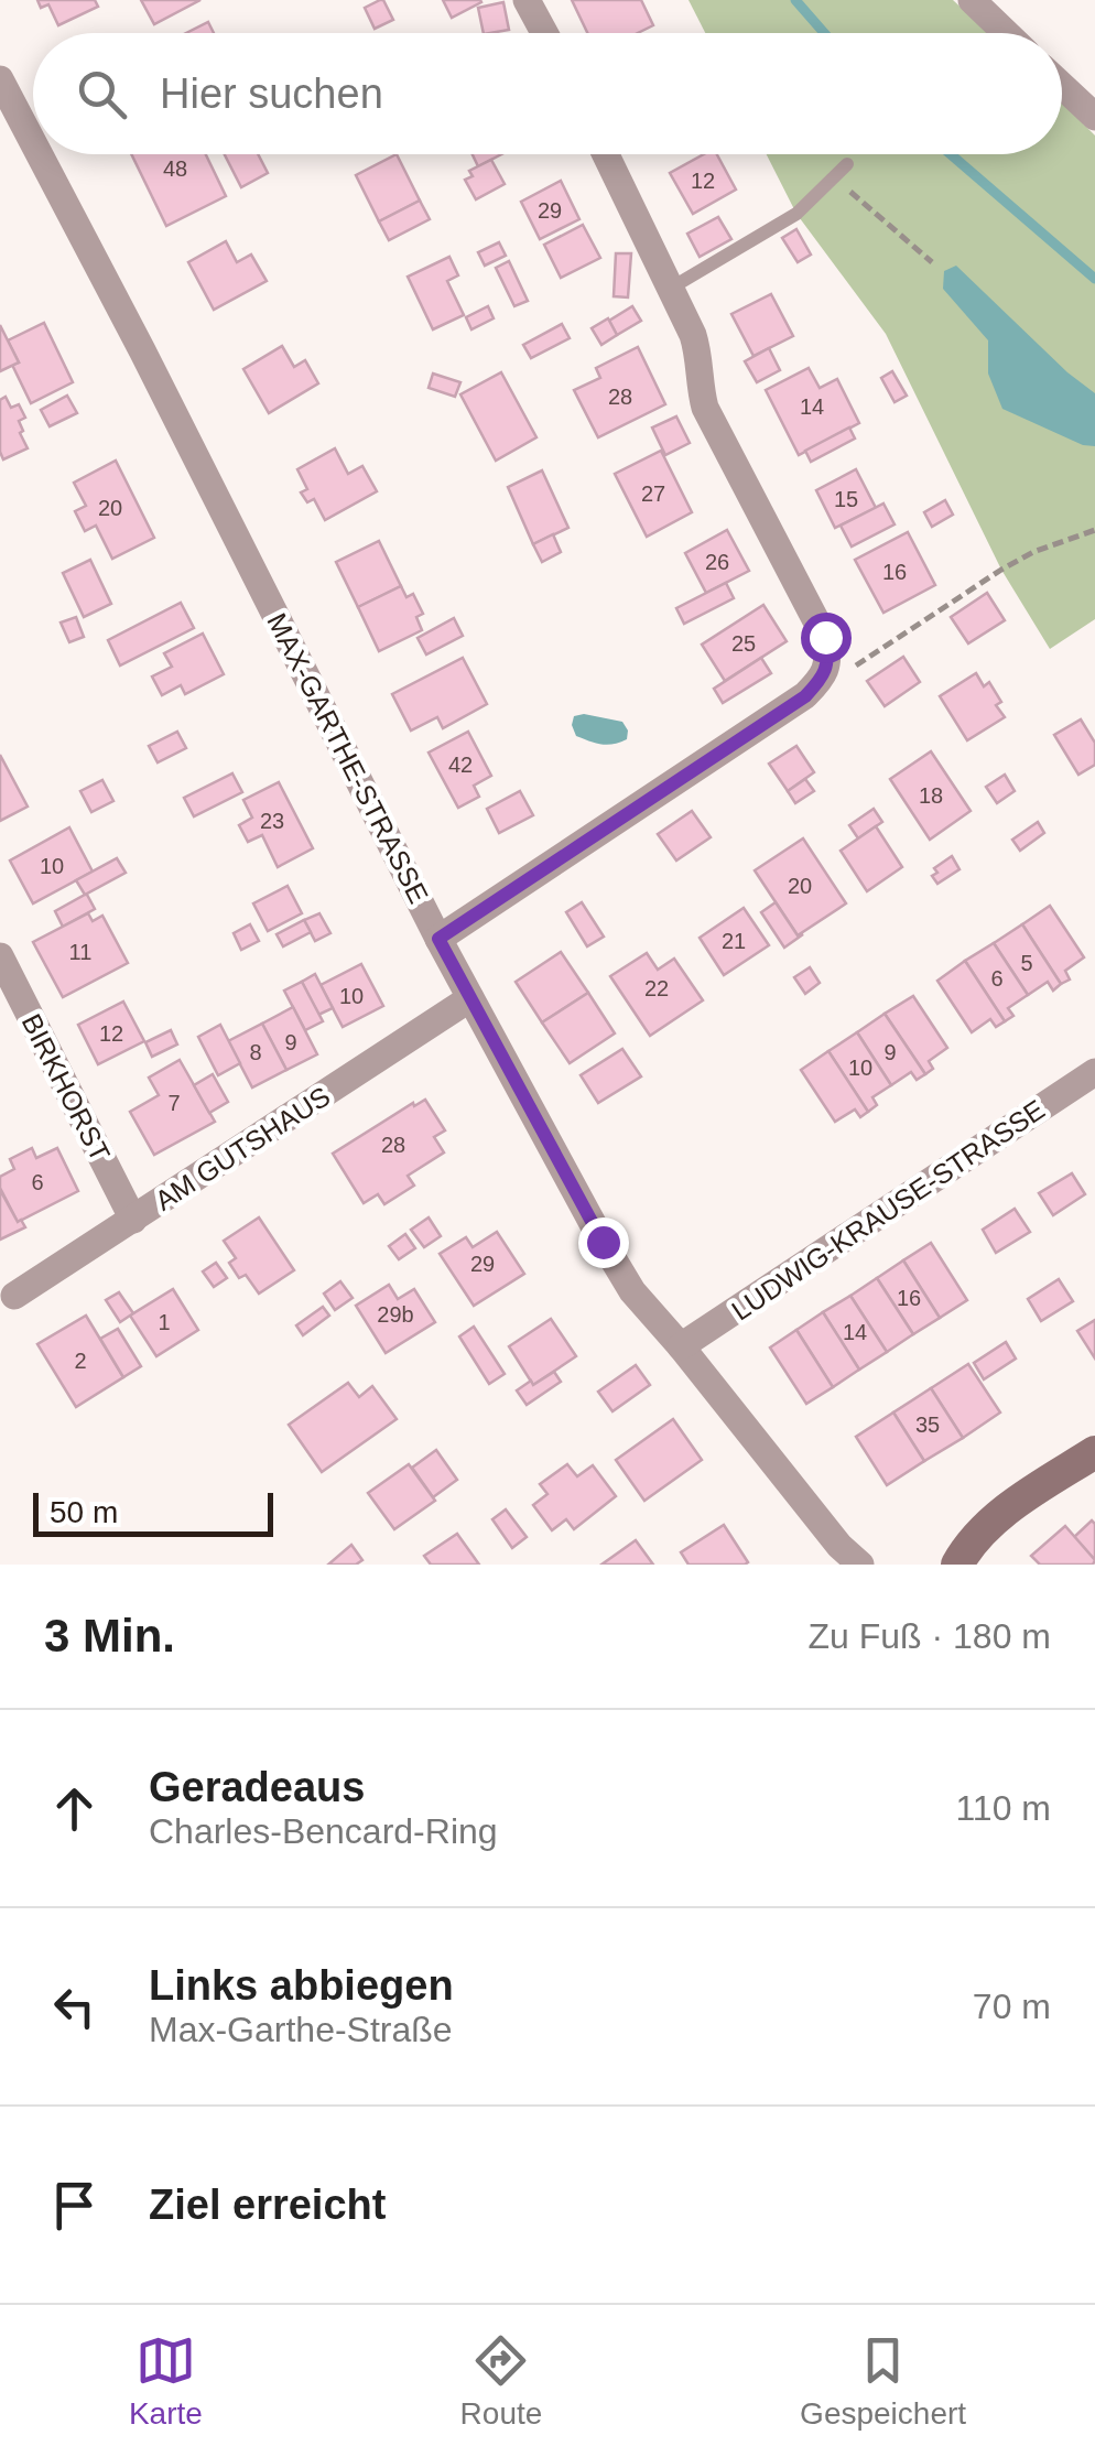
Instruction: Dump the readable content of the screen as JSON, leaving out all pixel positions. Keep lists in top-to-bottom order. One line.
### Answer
{"streets":{"street":["MAX-GARTHE-STRASSE","BIRKHORST","AM GUTSHAUS","LUDWIG-KRAUSE-STRASSE"]},"crossings":[["MAX-GARTHE-STRASSE","AM GUTSHAUS"],["MAX-GARTHE-STRASSE","LUDWIG-KRAUSE-STRASSE"],["BIRKHORST","AM GUTSHAUS"]],"house_numbers":["48","12","29","28","14","27","15","20","26","16","25","42","18","23","10","20","21","11","5","6","22","10","12","9","8","9","10","7","28","6","29","16","29b","1","14","2","35"],"scale_bar":"50 m","page":{"search":"Hier suchen","scale":"50 m","heading":["3 Min.","Zu Fuß · 180 m"],"list":[["Geradeaus","Charles-Bencard-Ring","110 m"],["Links abbiegen","Max-Garthe-Straße","70 m"],"Ziel erreicht"],"nav":["Karte","Route","Gespeichert"]}}
